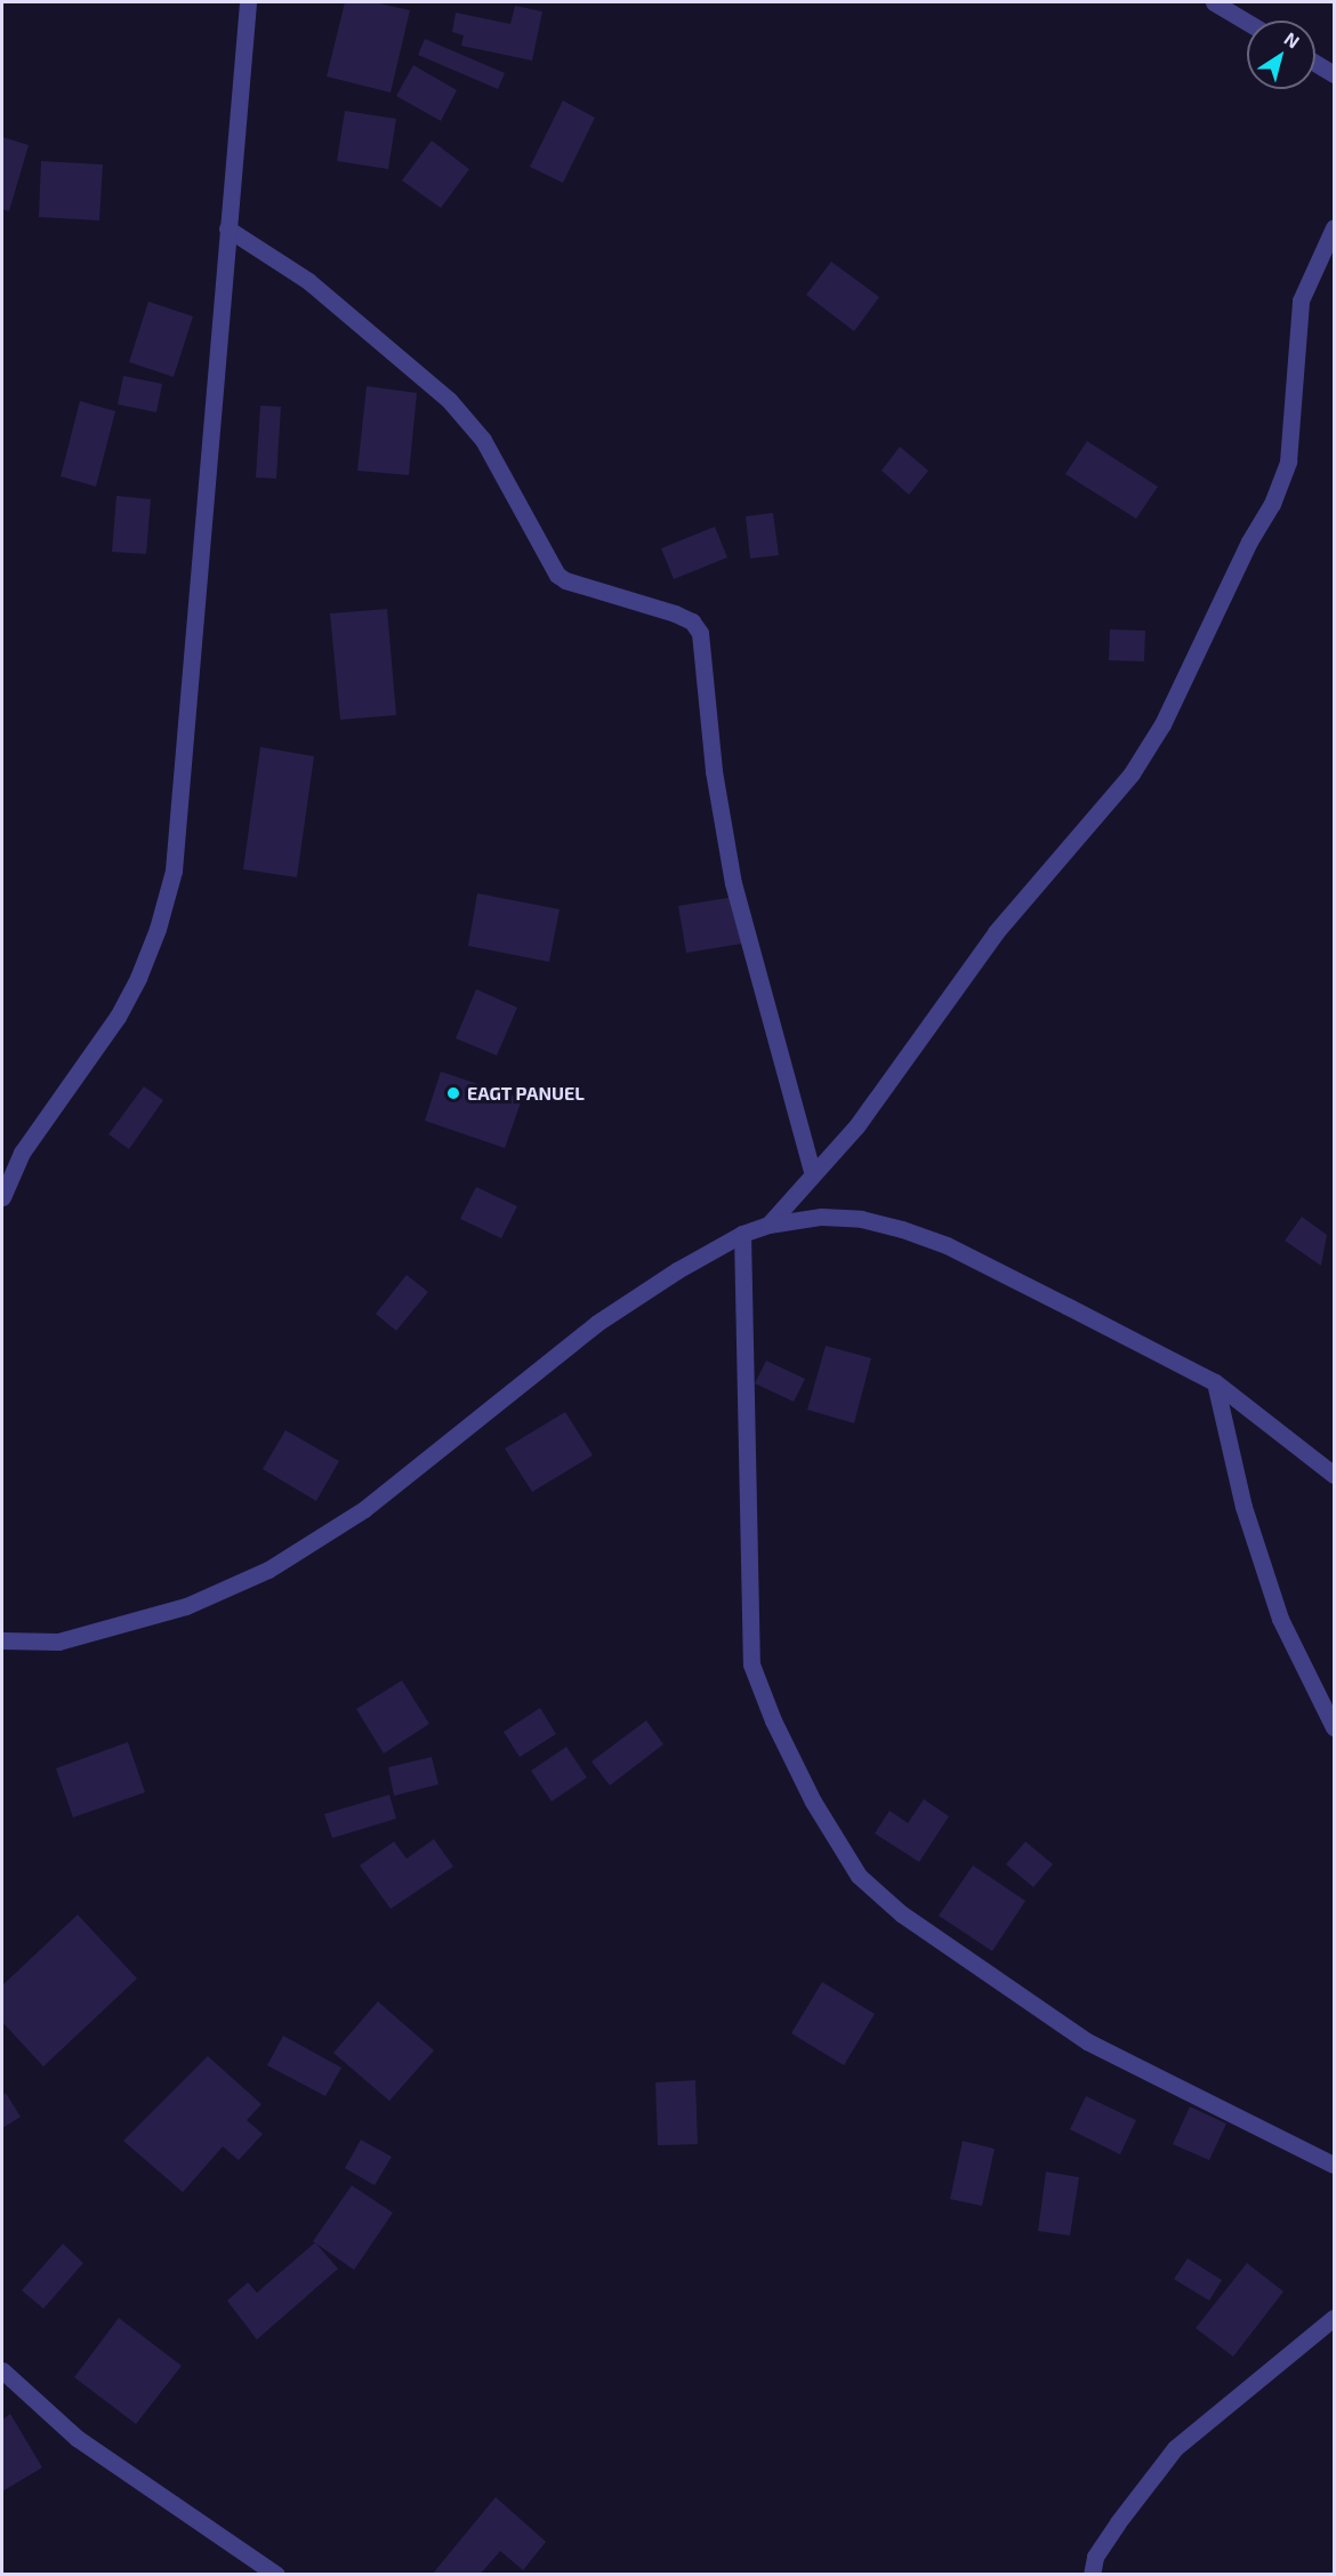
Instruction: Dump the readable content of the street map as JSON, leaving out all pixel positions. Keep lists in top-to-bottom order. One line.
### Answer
{"places":["EAGT PANUEL"],"north":"top right"}
